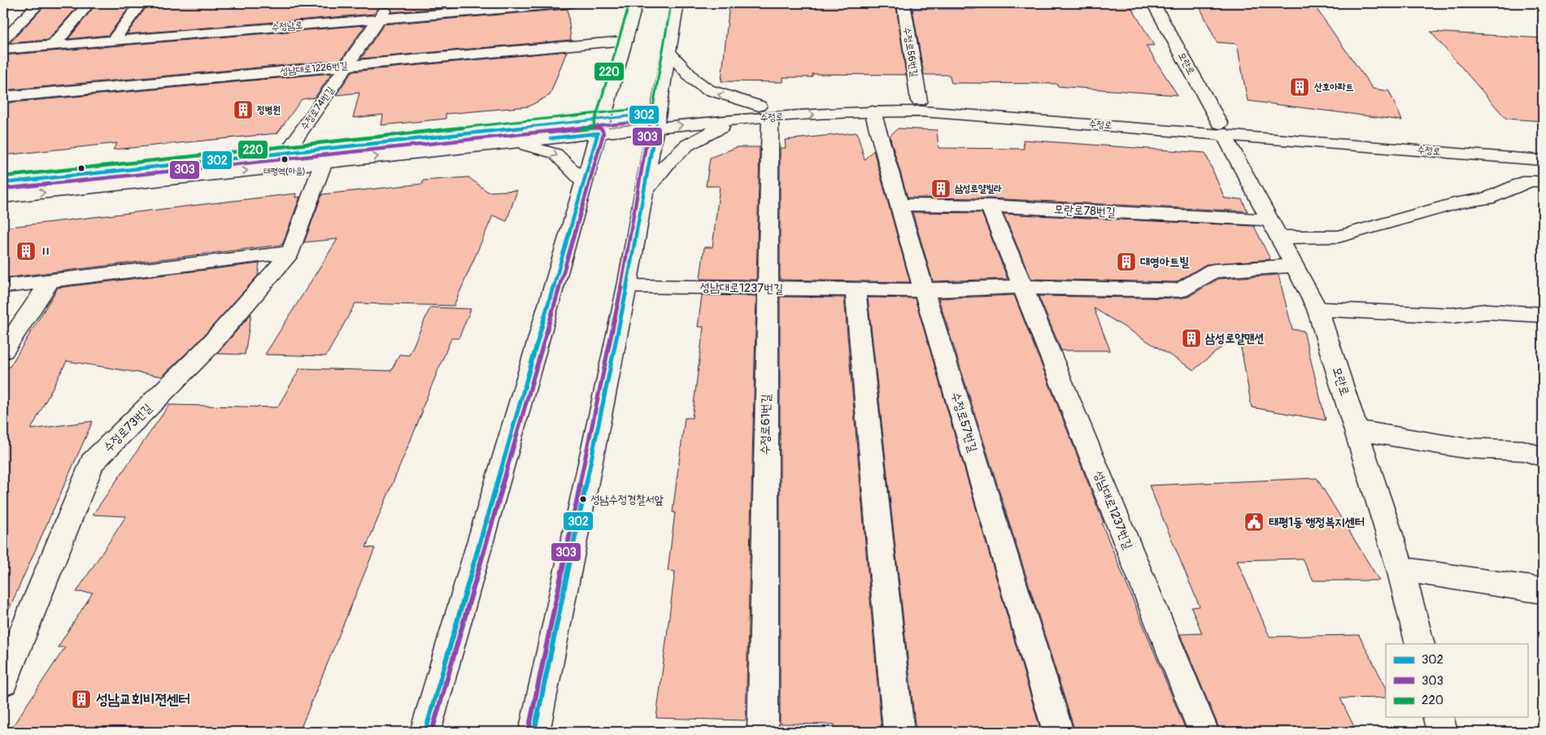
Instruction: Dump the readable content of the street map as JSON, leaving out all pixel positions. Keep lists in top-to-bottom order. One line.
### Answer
{"streets":{"main road":["수정남로","수정로56번길","모란로","성남대로1226번길","수정로74번길","수정로","모란로78번길","성남대로1237번길","수정로57번길","수정로61번길","수정로73번길"]},"crossings":[["수정남로","수정로74번길"],["수정로56번길","수정로"],["모란로","수정로"],["모란로","모란로78번길"],["모란로","성남대로1237번길"],["성남대로1226번길","수정로74번길"],["수정로74번길","수정로"],["수정로","수정로57번길"],["수정로","수정로61번길"],["수정로","수정로73번길"],["모란로78번길","성남대로1237번길"],["모란로78번길","수정로57번길"],["성남대로1237번길","수정로57번길"],["성남대로1237번길","수정로61번길"]],"places":{"building":["산호아파트","정병원","삼성로얄빌라","Ⅱ","대영아트빌","삼성로얄맨션","성남교회비젼센터"],"other":["태평역(마을)","성남수정경찰서앞"],"public building":["태평1동 행정복지센터"]},"lines":["transit line 220","transit line 302","transit line 303"],"legend":["302","303","220"]}
